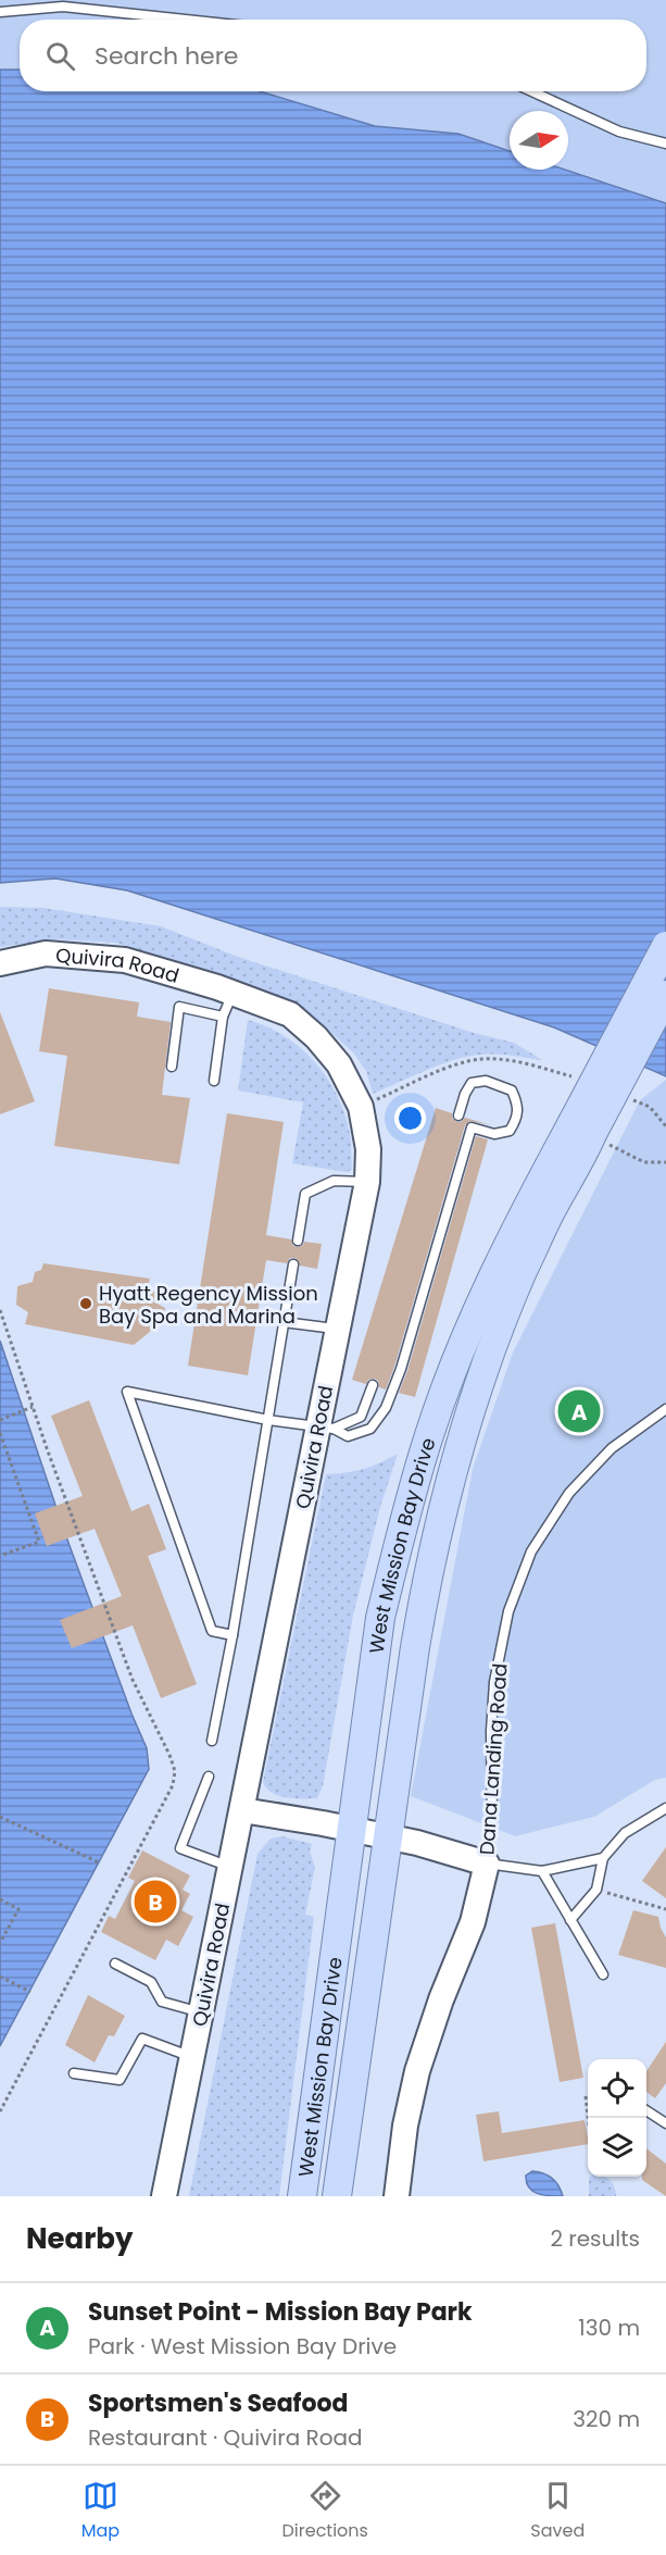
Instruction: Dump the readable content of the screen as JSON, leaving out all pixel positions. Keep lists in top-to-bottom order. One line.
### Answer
{"streets":{"main road":["West Mission Bay Drive"],"street":["Quivira Road","Dana Landing Road"]},"places":["Hyatt Regency Mission Bay Spa and Marina"],"north":"right","page":{"search":"Search here","pins":["A","B"],"heading":["Nearby","2 results"],"list":[{"mark":"A","name":"Sunset Point - Mission Bay Park","note":"Park · West Mission Bay Drive","value":"130 m"},{"mark":"B","name":"Sportsmen's Seafood","note":"Restaurant · Quivira Road","value":"320 m"}],"nav":["Map","Directions","Saved"]}}
